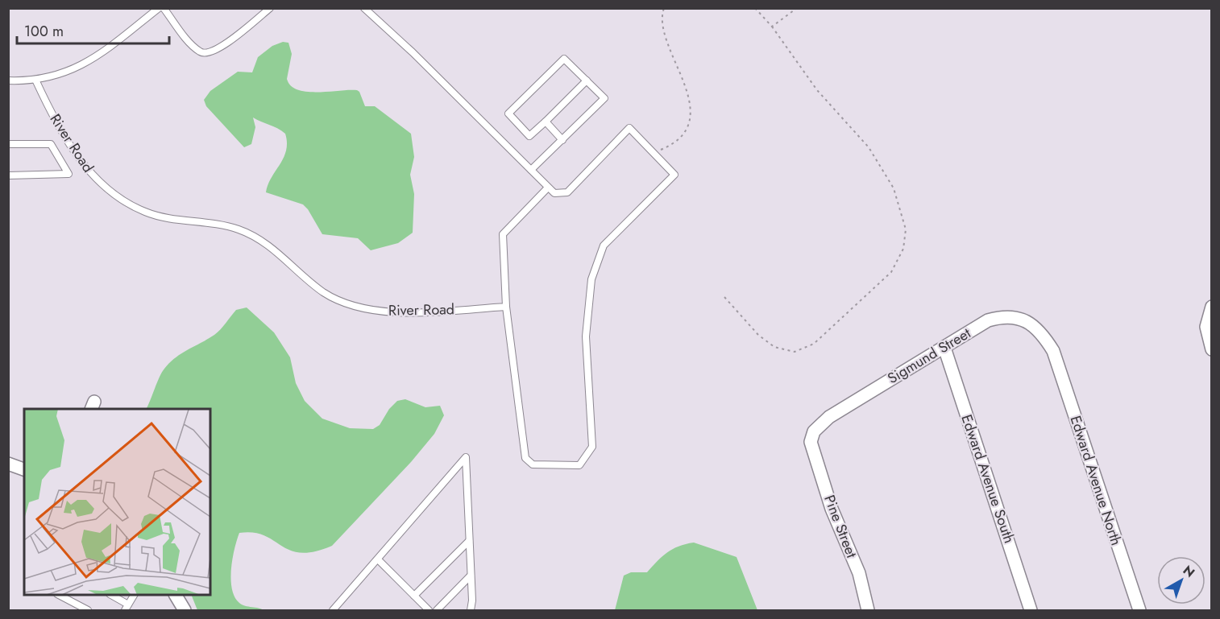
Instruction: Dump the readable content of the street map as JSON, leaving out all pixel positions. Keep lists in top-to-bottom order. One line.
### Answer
{"streets":{"street":["Sigmund Street","Edward Avenue South","Edward Avenue North","Pine Street"],"lane":["River Road"]},"crossings":[["Sigmund Street","Edward Avenue South"],["Sigmund Street","Edward Avenue North"],["Sigmund Street","Pine Street"]],"scale_bar":"100 m","north":"top right"}
